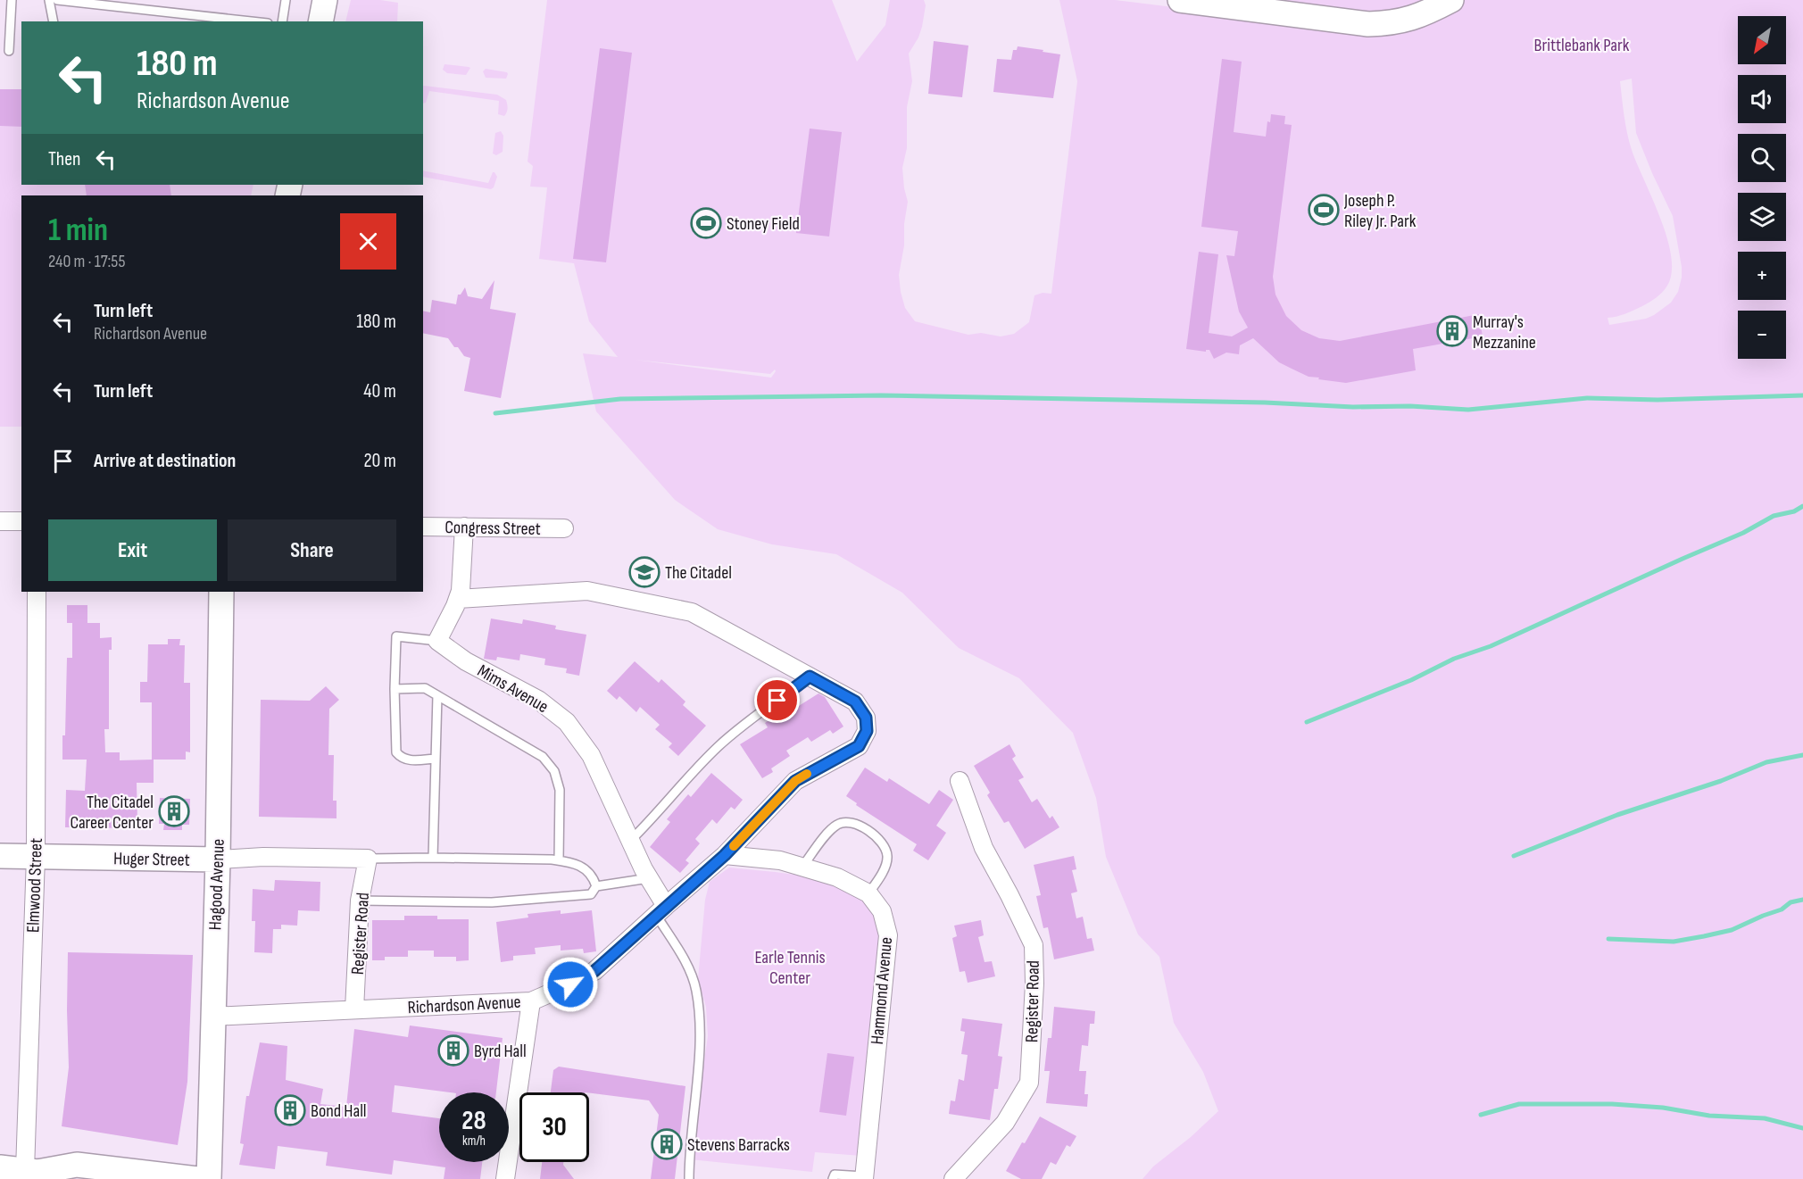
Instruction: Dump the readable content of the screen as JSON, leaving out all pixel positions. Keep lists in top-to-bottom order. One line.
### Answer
{"streets":{"street":["Congress Street","Mims Avenue","Huger Street","Hagood Avenue","Elmwood Street","Register Road","Hammond Avenue","Richardson Avenue"]},"crossings":[["Mims Avenue","Richardson Avenue"],["Huger Street","Hagood Avenue"],["Huger Street","Elmwood Street"],["Huger Street","Register Road"],["Hagood Avenue","Richardson Avenue"],["Register Road","Richardson Avenue"]],"parks":["Brittlebank Park","Earle Tennis Center"],"places":{"sports":["Joseph P. Riley Jr. Park","Stoney Field"],"building":["Murray's Mezzanine","The Citadel Career Center","Byrd Hall","Bond Hall","Stevens Barracks"],"school or university":["The Citadel"]},"north":"bottom left","page":{"map_buttons":["+","−"],"turn":["180 m","Richardson Avenue"],"then":"Then","heading":["1 min","240 m · 17:55"],"list":[{"name":"Turn left","note":"Richardson Avenue","value":"180 m"},{"name":"Turn left","value":"40 m"},{"name":"Arrive at destination","value":"20 m"}],"buttons":["Exit","Share"],"speed":"28 km/h","limit":"30"}}
